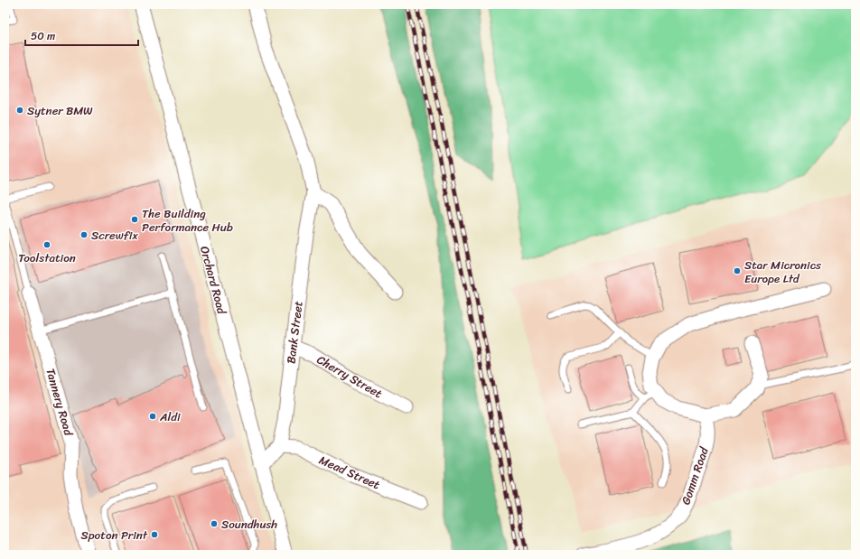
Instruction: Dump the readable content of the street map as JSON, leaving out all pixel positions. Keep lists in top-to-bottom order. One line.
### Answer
{"streets":{"street":["Orchard Road","Bank Street","Cherry Street","Tannery Road","Mead Street","Gomm Road"]},"crossings":[["Bank Street","Cherry Street"],["Bank Street","Mead Street"]],"places":["Sytner BMW","The Building Performance Hub","Screwfix","Toolstation","Star Micronics Europe Ltd","Aldi","Soundhush","Spoton Print"],"scale_bar":"50 m"}
